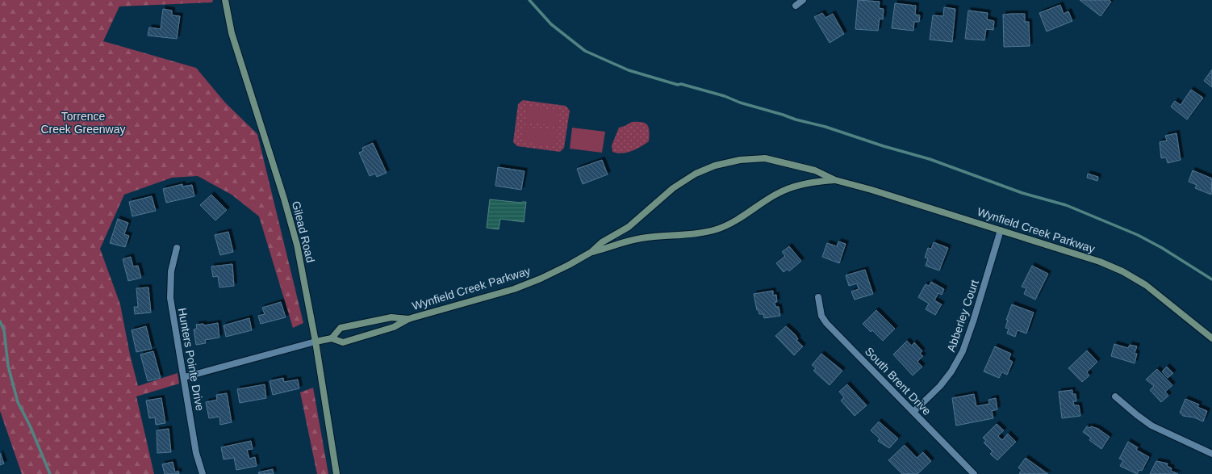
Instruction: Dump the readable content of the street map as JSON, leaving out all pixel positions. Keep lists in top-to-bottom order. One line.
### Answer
{"streets":{"street":["Wynfield Creek Parkway","Gilead Road","Abberley Court","Hunters Pointe Drive","South Brent Drive"]},"crossings":[["Wynfield Creek Parkway","Gilead Road"],["Wynfield Creek Parkway","Abberley Court"],["Wynfield Creek Parkway","Hunters Pointe Drive"],["Abberley Court","South Brent Drive"]],"parks":["Torrence Creek Greenway"]}
